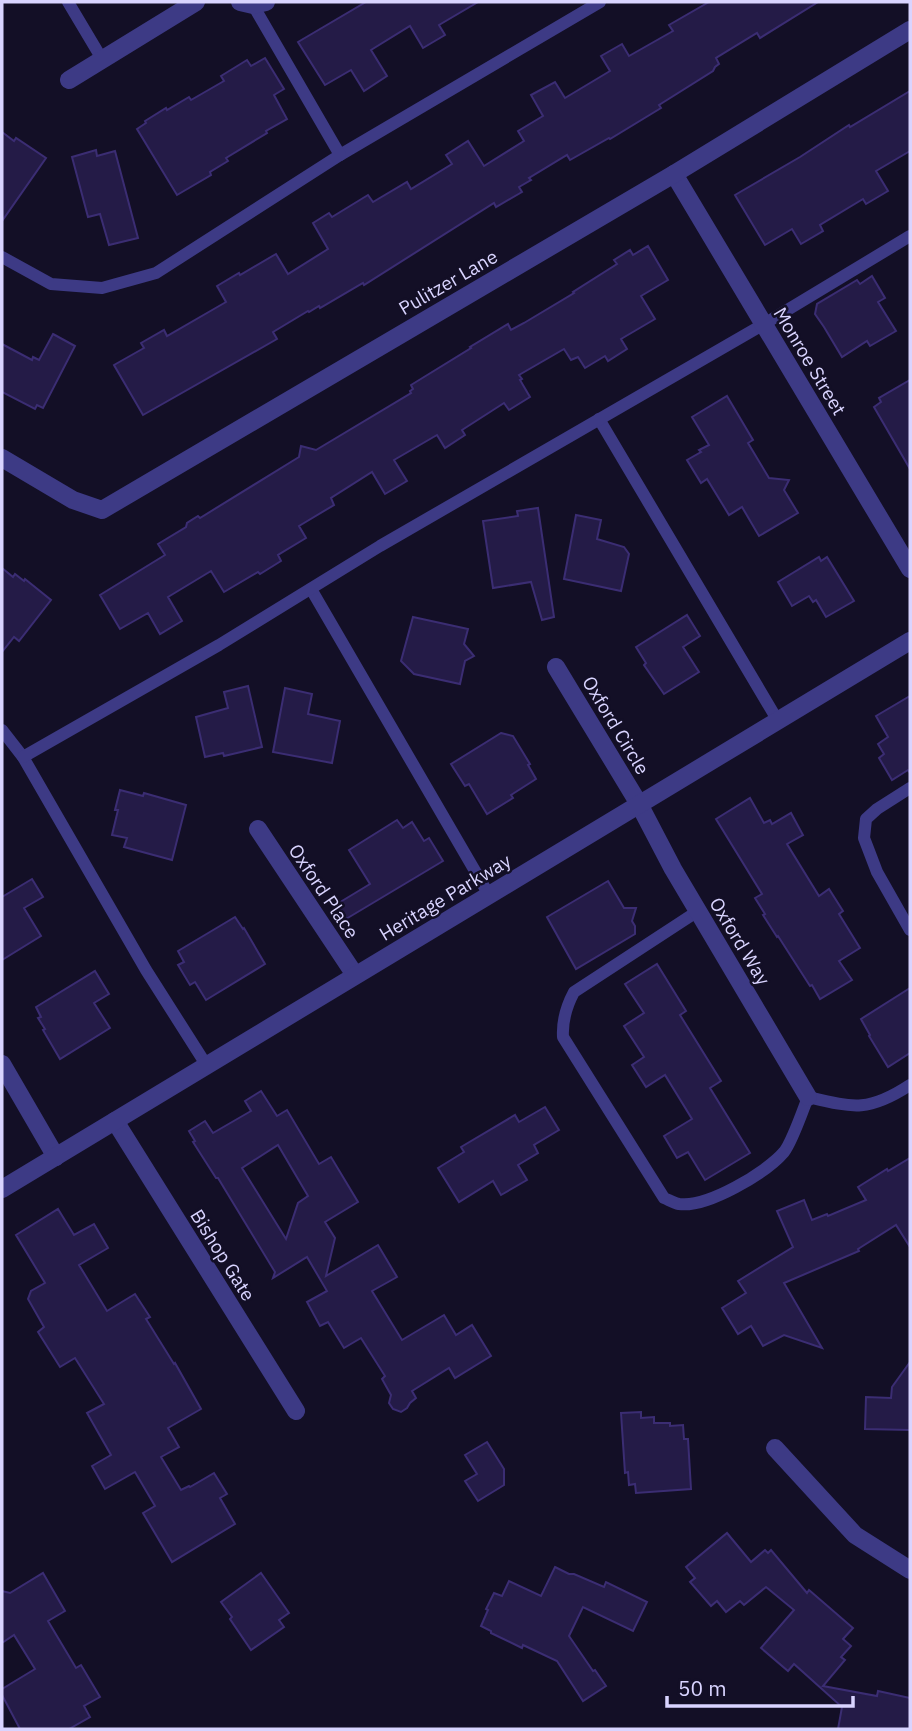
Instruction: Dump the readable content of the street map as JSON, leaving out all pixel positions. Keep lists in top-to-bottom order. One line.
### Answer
{"streets":{"street":["Pulitzer Lane","Monroe Street","Oxford Circle","Oxford Place","Heritage Parkway","Oxford Way","Bishop Gate"]},"crossings":[["Pulitzer Lane","Monroe Street"],["Oxford Circle","Heritage Parkway"],["Oxford Circle","Oxford Way"],["Oxford Place","Heritage Parkway"],["Heritage Parkway","Oxford Way"],["Heritage Parkway","Bishop Gate"]],"scale_bar":"50 m"}
